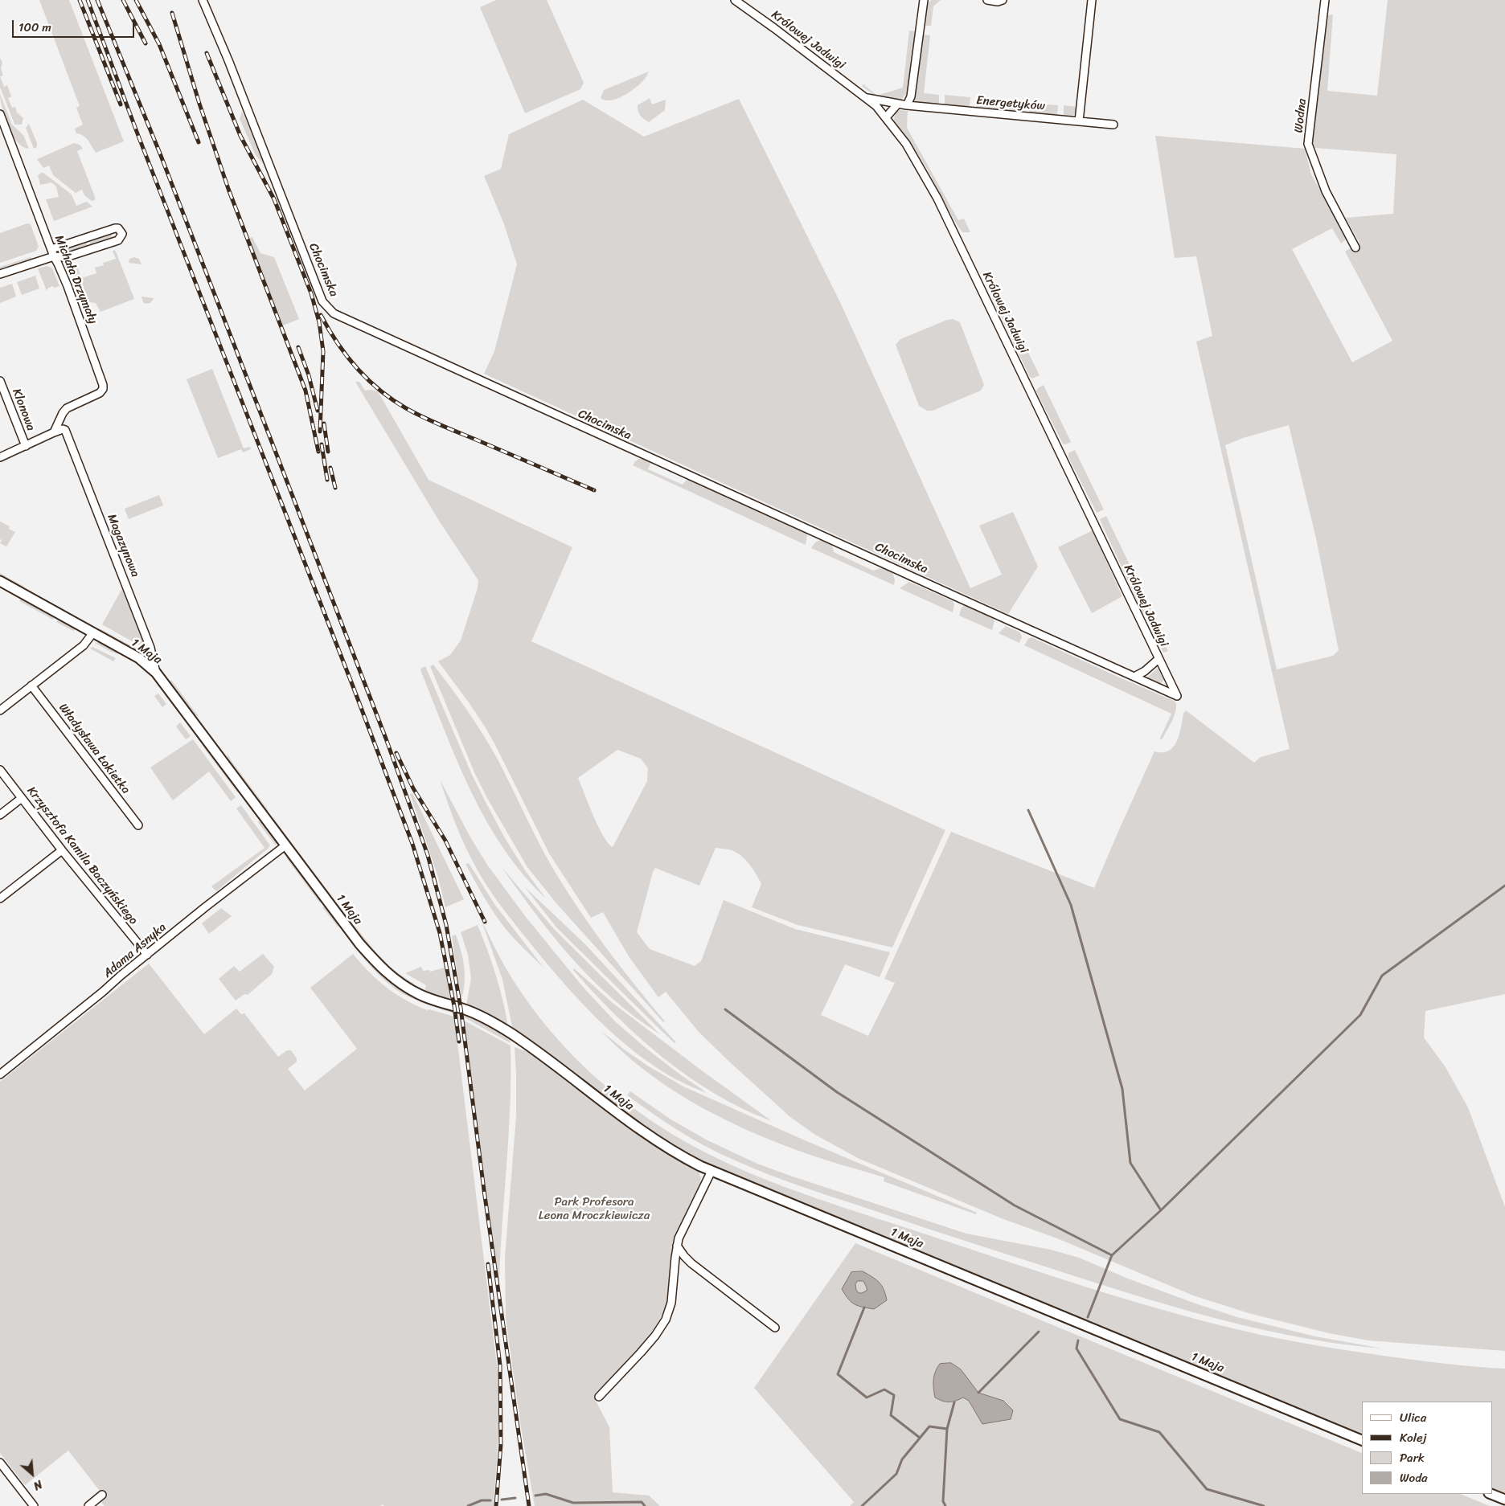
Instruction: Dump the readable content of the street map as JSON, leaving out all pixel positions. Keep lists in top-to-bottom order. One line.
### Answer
{"streets":{"street":["Królowej Jadwigi","Energetyków","Wodna","Chocimska","Michała Drzymały","Klonowa","Magazynowa","1 Maja","Władysława Łokietka","Krzysztofa Kamila Baczyńskiego","Adama Asnyka"]},"crossings":[["Królowej Jadwigi","Energetyków"],["Królowej Jadwigi","Chocimska"],["Michała Drzymały","Magazynowa"],["Magazynowa","1 Maja"],["1 Maja","Adama Asnyka"],["Krzysztofa Kamila Baczyńskiego","Adama Asnyka"]],"parks":["Park Profesora Leona Mroczkiewicza"],"legend":["Ulica","Kolej","Park","Woda"],"scale_bar":"100 m","north":"bottom right"}
